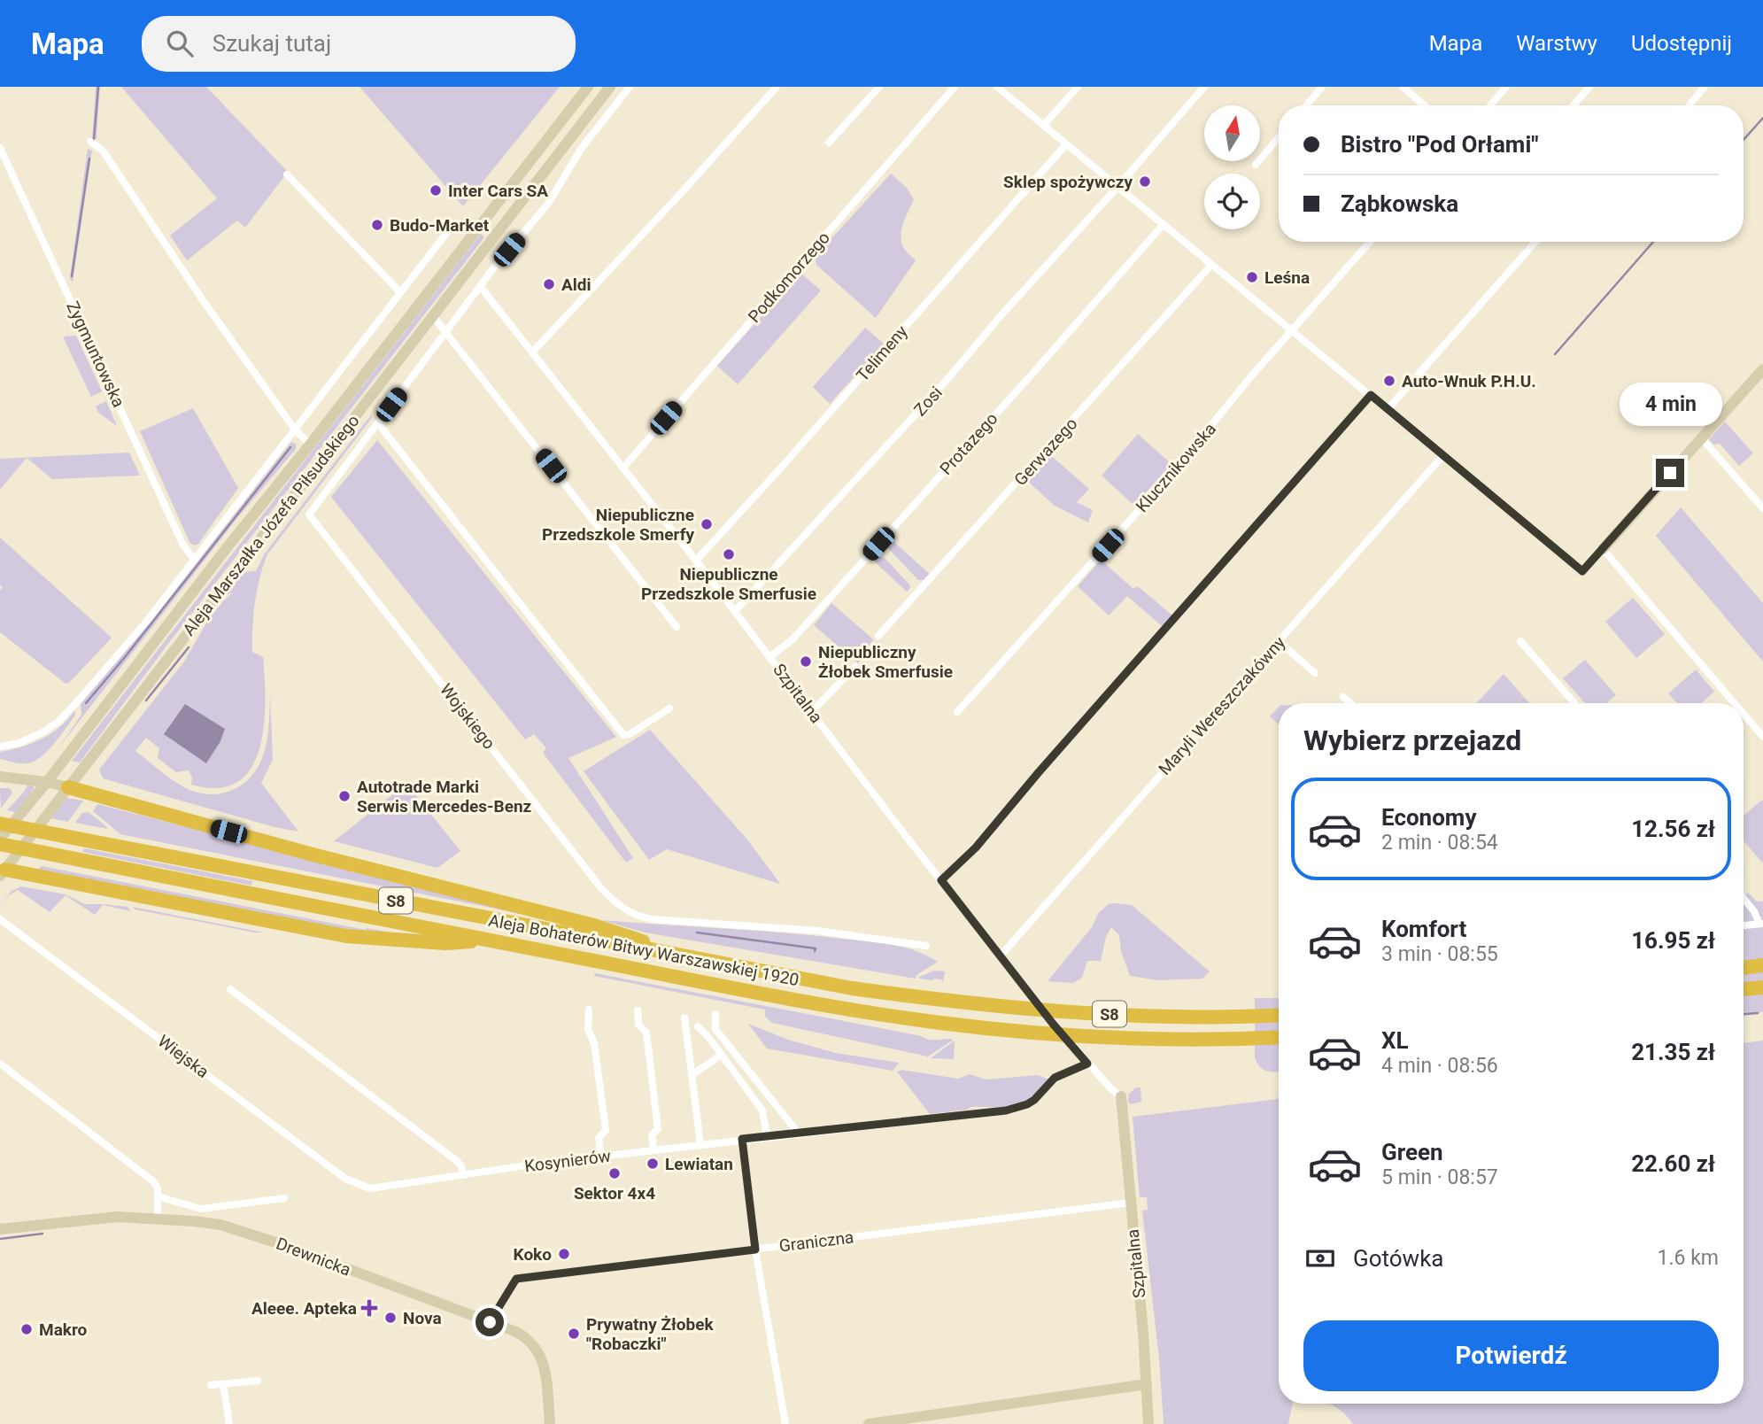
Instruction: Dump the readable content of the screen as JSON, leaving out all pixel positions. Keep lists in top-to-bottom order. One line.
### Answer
{"streets":{"highway":["S8","Aleja Bohaterów Bitwy Warszawskiej 1920"],"main road":["Aleja Marszałka Józefa Piłsudskiego","Szpitalna","Drewnicka"],"street":["Podkomorzego","Telimeny","Zygmuntowska","Zosi","Protazego","Gerwazego","Klucznikowska","Maryli Wereszczakówny","Wojskiego","Wiejska","Kosynierów","Graniczna"]},"crossings":[["Podkomorzego","Szpitalna"],["Telimeny","Szpitalna"],["Zosi","Szpitalna"],["Protazego","Szpitalna"],["Aleja Marszałka Józefa Piłsudskiego","Szpitalna"],["Aleja Marszałka Józefa Piłsudskiego","Wojskiego"],["Szpitalna","Maryli Wereszczakówny"],["Szpitalna","Kosynierów"],["Szpitalna","Graniczna"],["Wiejska","Kosynierów"],["Graniczna","Drewnicka"]],"places":{"other":["Sklep spożywczy","Inter Cars SA","Budo-Market","Leśna","Aldi","Auto-Wnuk P.H.U.","Niepubliczne Przedszkole Smerfy","Niepubliczne Przedszkole Smerfusie","Niepubliczny Żłobek Smerfusie","Autotrade Marki Serwis Mercedes-Benz","Lewiatan","Sektor 4x4","Koko","Nova","Makro","Prywatny Żłobek \"Robaczki\""],"health":["Aleee. Apteka"]},"north":"top","page":{"header":"Mapa","search":"Szukaj tutaj","nav":["Mapa","Warstwy","Udostępnij"],"banner":["Bistro \"Pod Orłami\"","Ząbkowska"],"bubble":"4 min","heading":"Wybierz przejazd","list":[{"name":"Economy","note":"2 min · 08:54","value":"12.56 zł"},{"name":"Komfort","note":"3 min · 08:55","value":"16.95 zł"},{"name":"XL","note":"4 min · 08:56","value":"21.35 zł"},{"name":"Green","note":"5 min · 08:57","value":"22.60 zł"}],"pay":["Gotówka","1.6 km"],"buttons":"Potwierdź"}}
